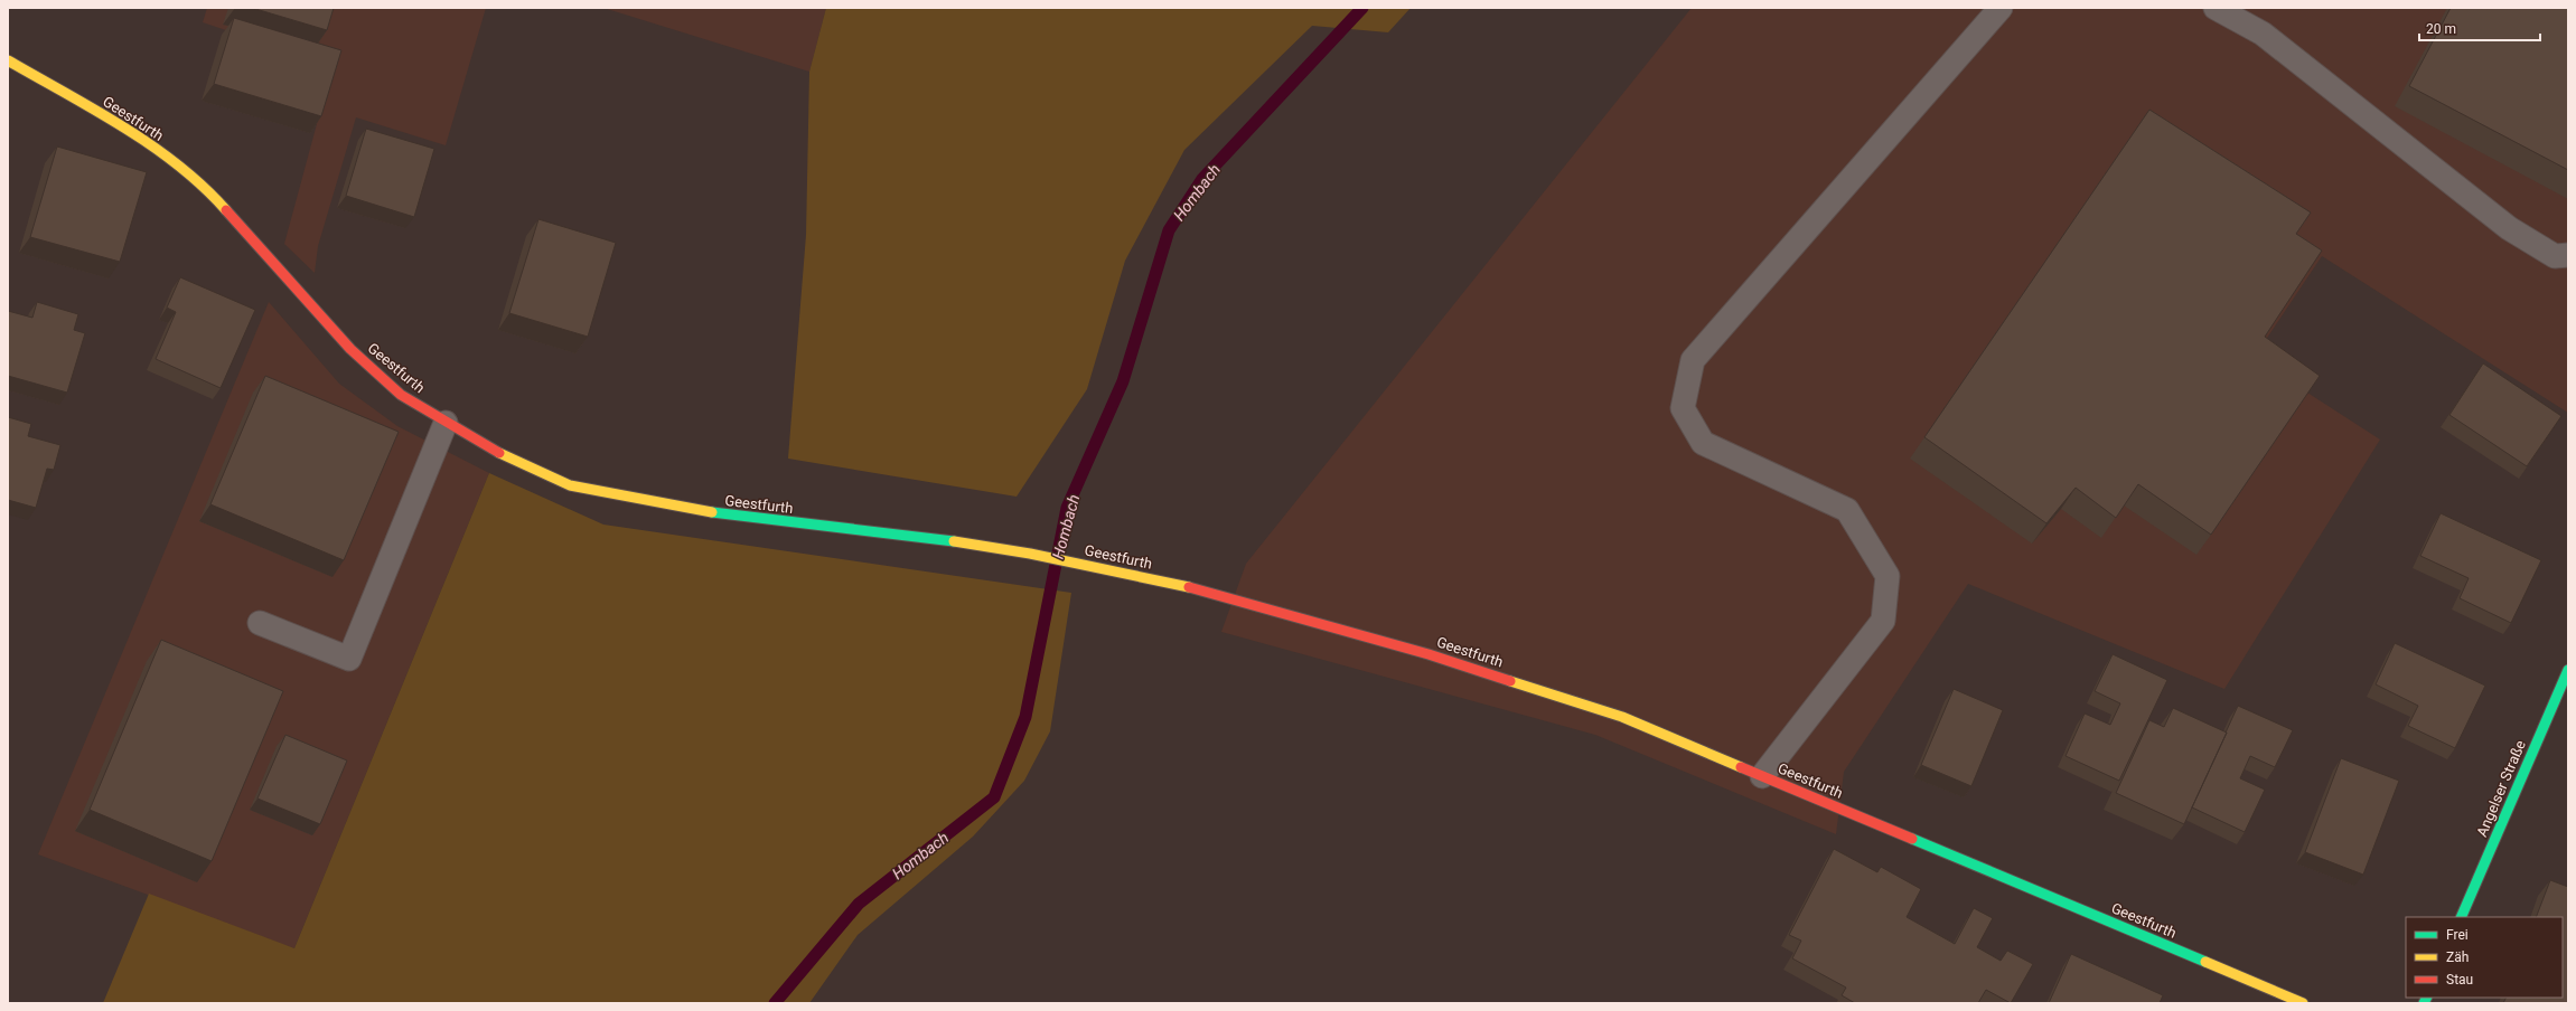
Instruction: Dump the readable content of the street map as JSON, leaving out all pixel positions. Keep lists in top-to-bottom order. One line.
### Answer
{"streets":{"street":["Geestfurth","Angelser Straße"]},"water":["Hombach"],"legend":["Frei","Zäh","Stau"],"scale_bar":"20 m"}
